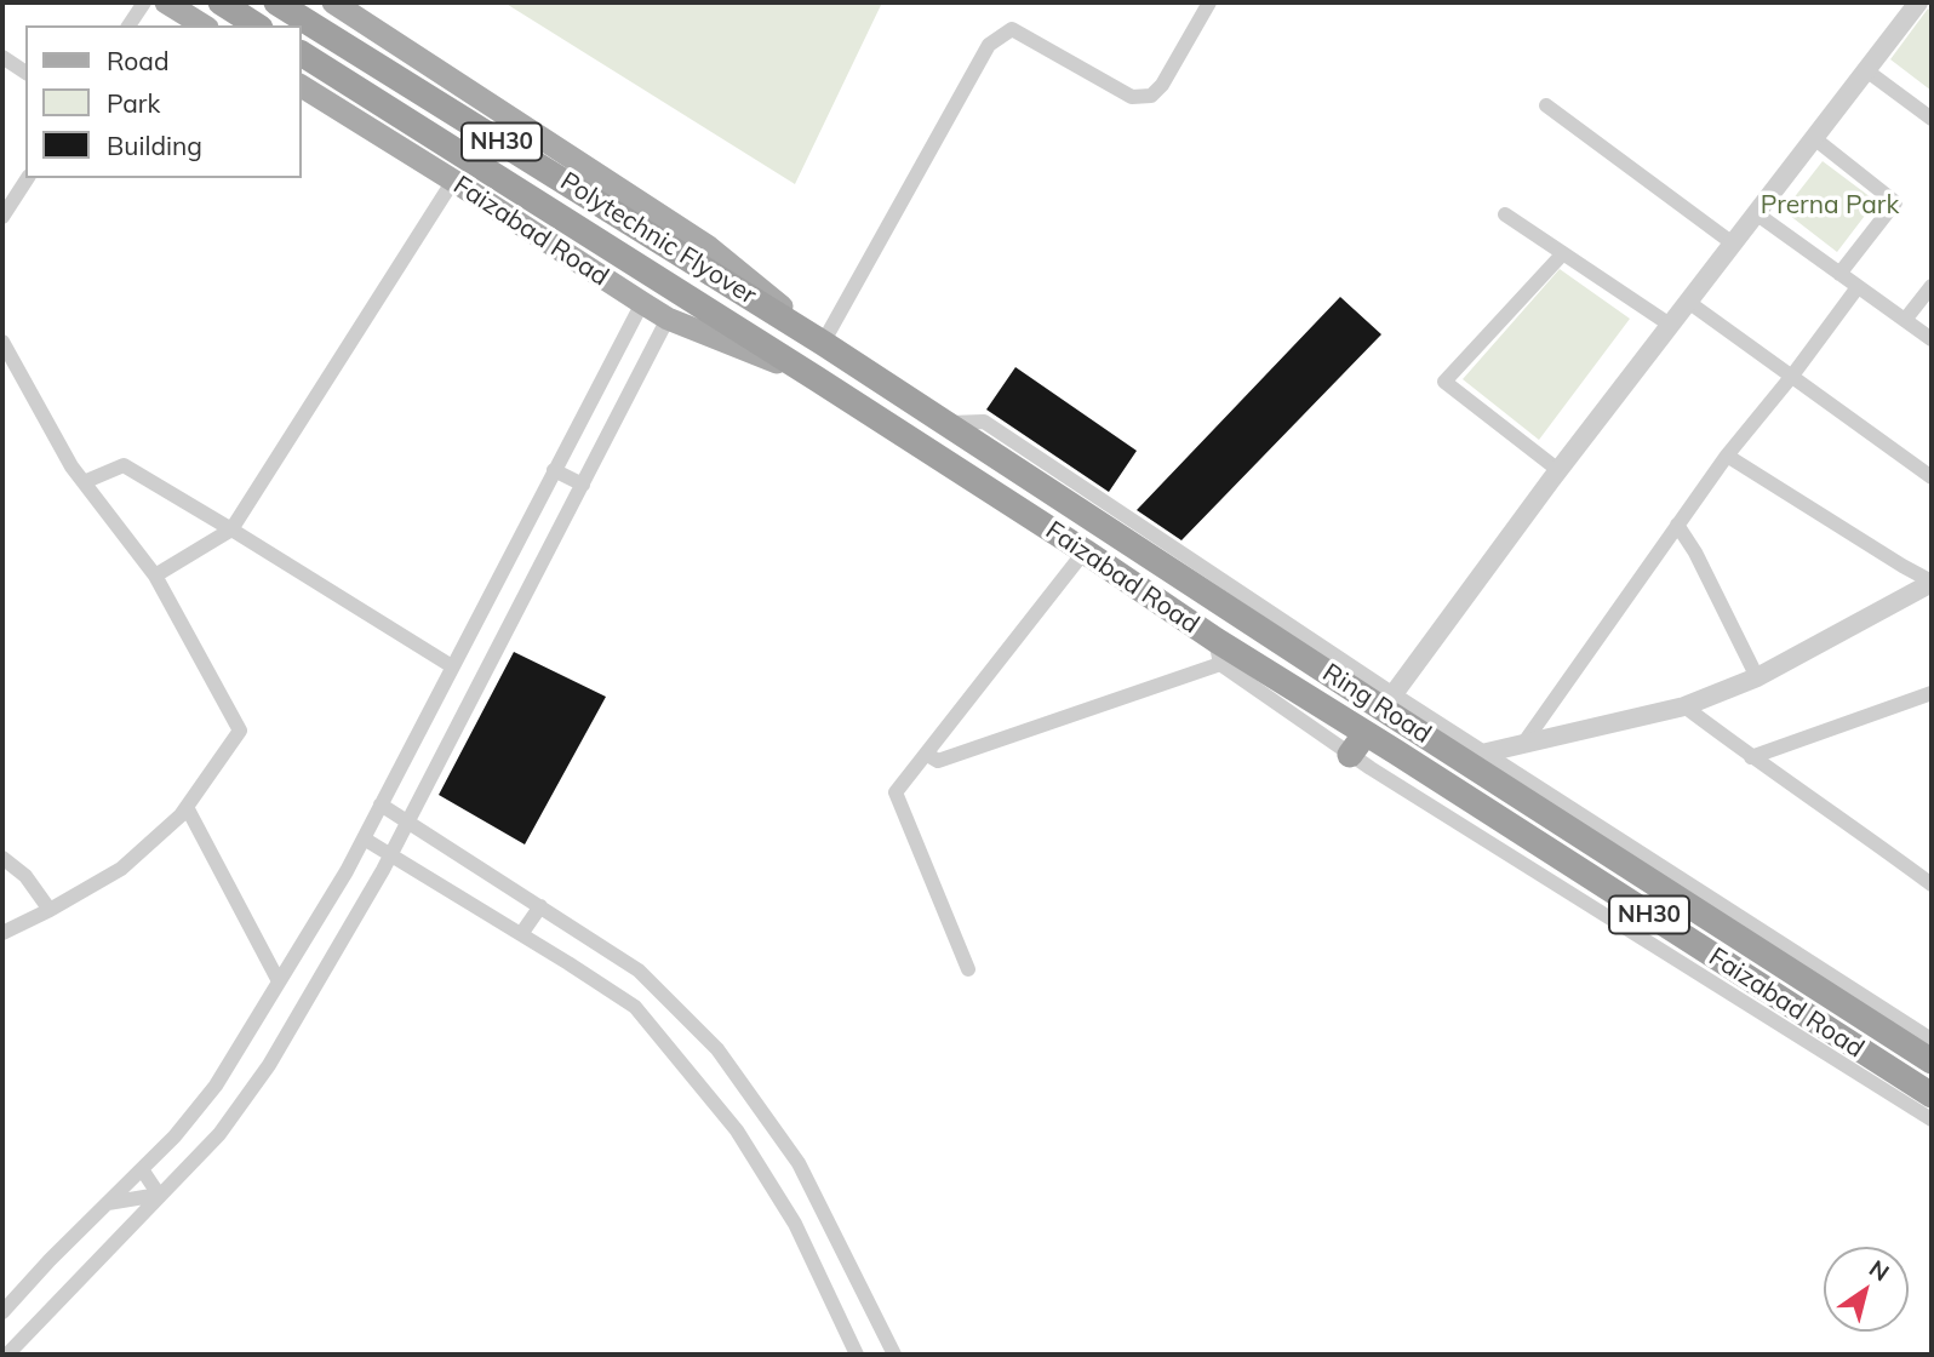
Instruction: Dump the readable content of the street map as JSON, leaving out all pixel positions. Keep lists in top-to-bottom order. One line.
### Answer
{"streets":{"highway":["NH30","Faizabad Road","Polytechnic Flyover","Ring Road"]},"crossings":[["Faizabad Road","Polytechnic Flyover"],["Polytechnic Flyover","Ring Road"]],"parks":["Prerna Park"],"legend":["Road","Park","Building"],"north":"top right"}
